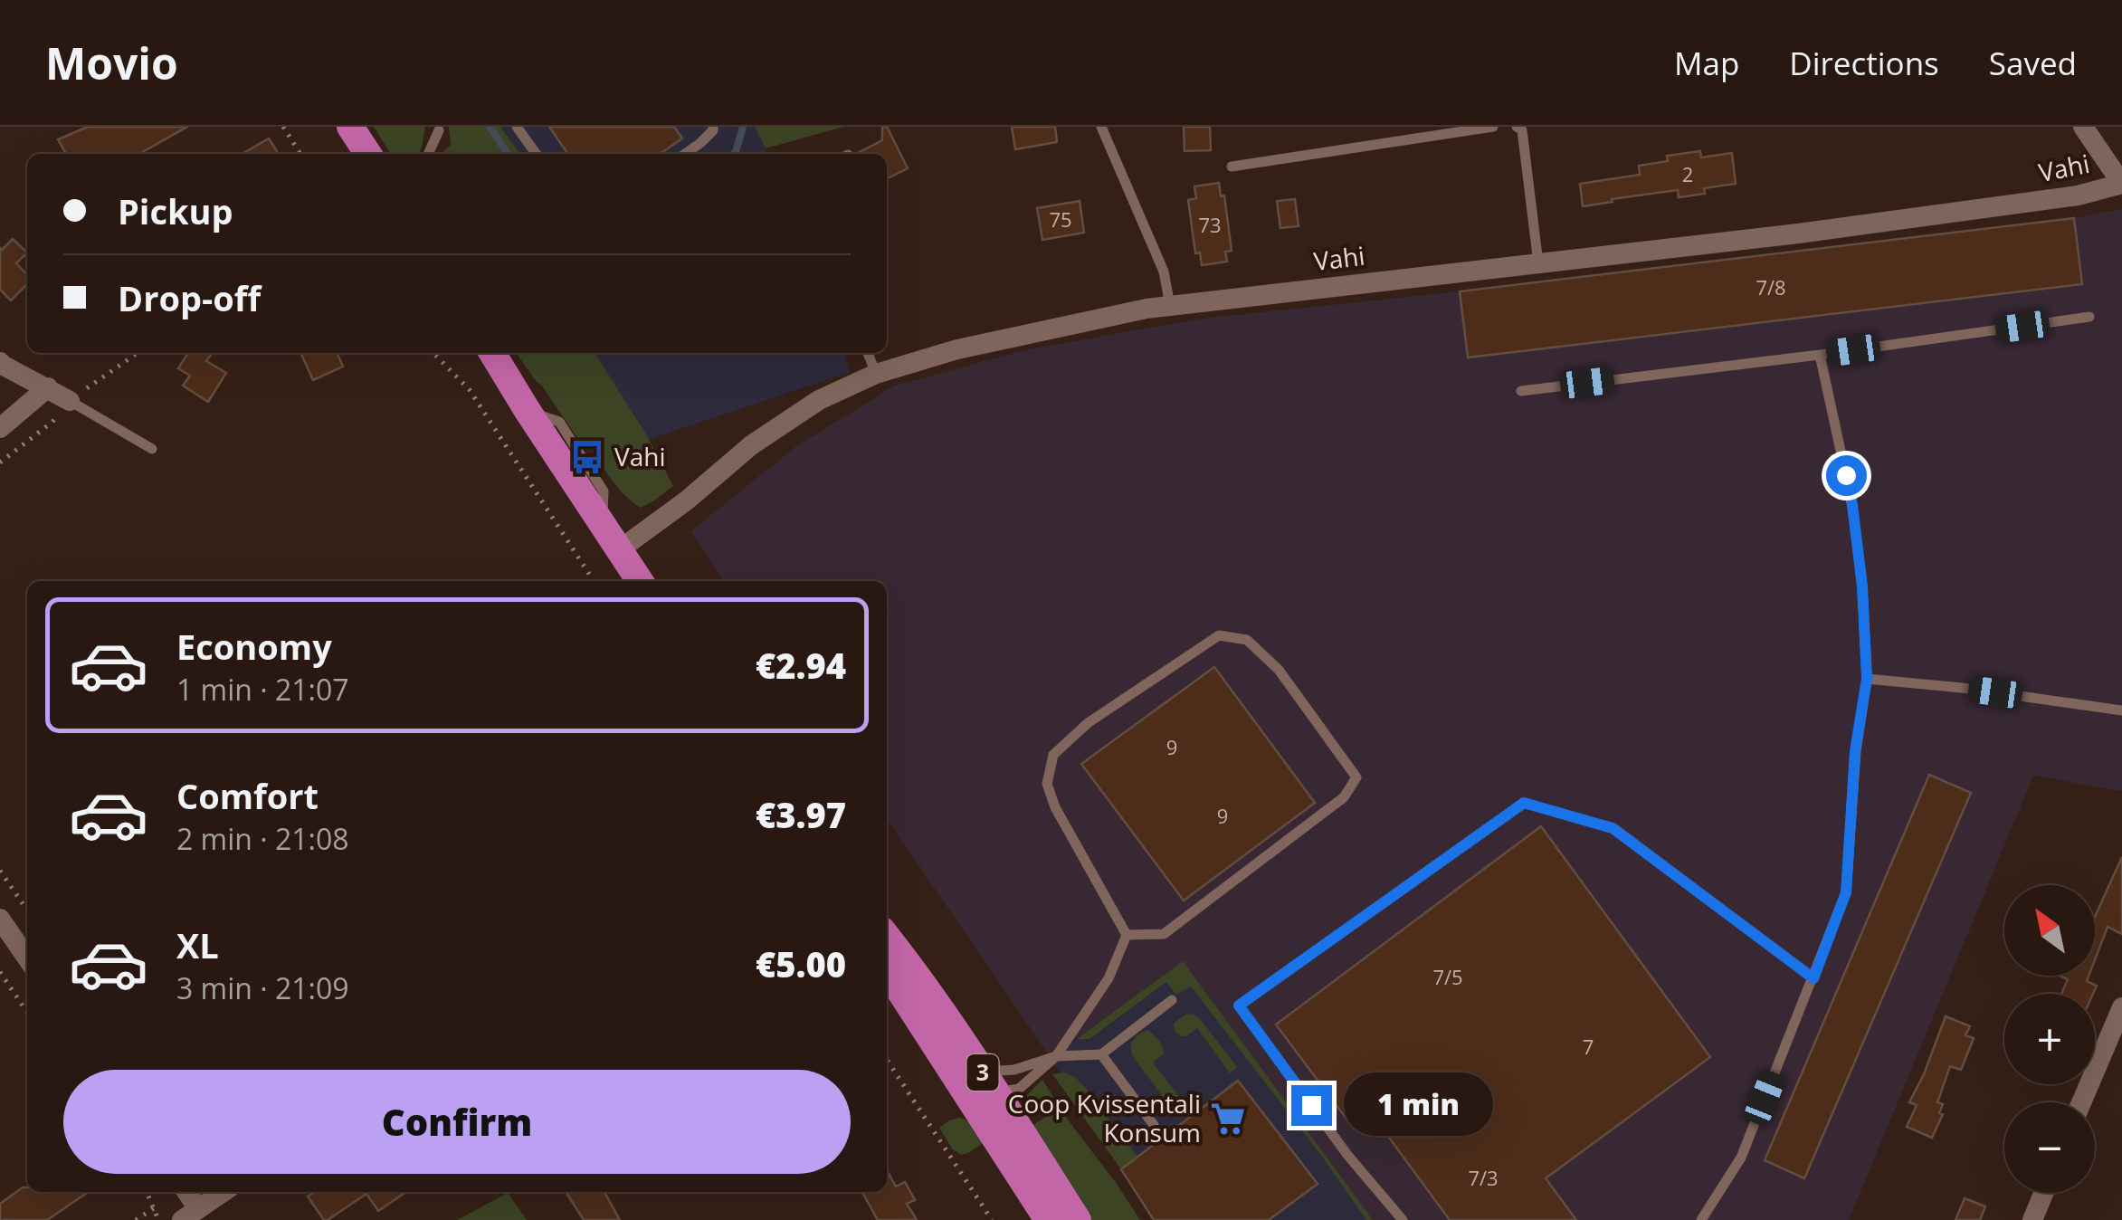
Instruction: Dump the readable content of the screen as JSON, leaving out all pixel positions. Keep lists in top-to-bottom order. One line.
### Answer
{"streets":{"highway":["3"],"street":["Vahi"]},"places":{"bus stop":["Vahi"],"supermarket":["Coop Kvissentali Konsum"]},"house_numbers":["2","75","73","7/8","9","9","7/5","7","7/3"],"north":"top left","page":{"header":"Movio","nav":["Map","Directions","Saved"],"banner":["Pickup","Drop-off"],"list":[{"name":"Economy","note":"1 min · 21:07","value":"€2.94"},{"name":"Comfort","note":"2 min · 21:08","value":"€3.97"},{"name":"XL","note":"3 min · 21:09","value":"€5.00"}],"map_buttons":["+","−"],"buttons":"Confirm","bubble":"1 min"}}
